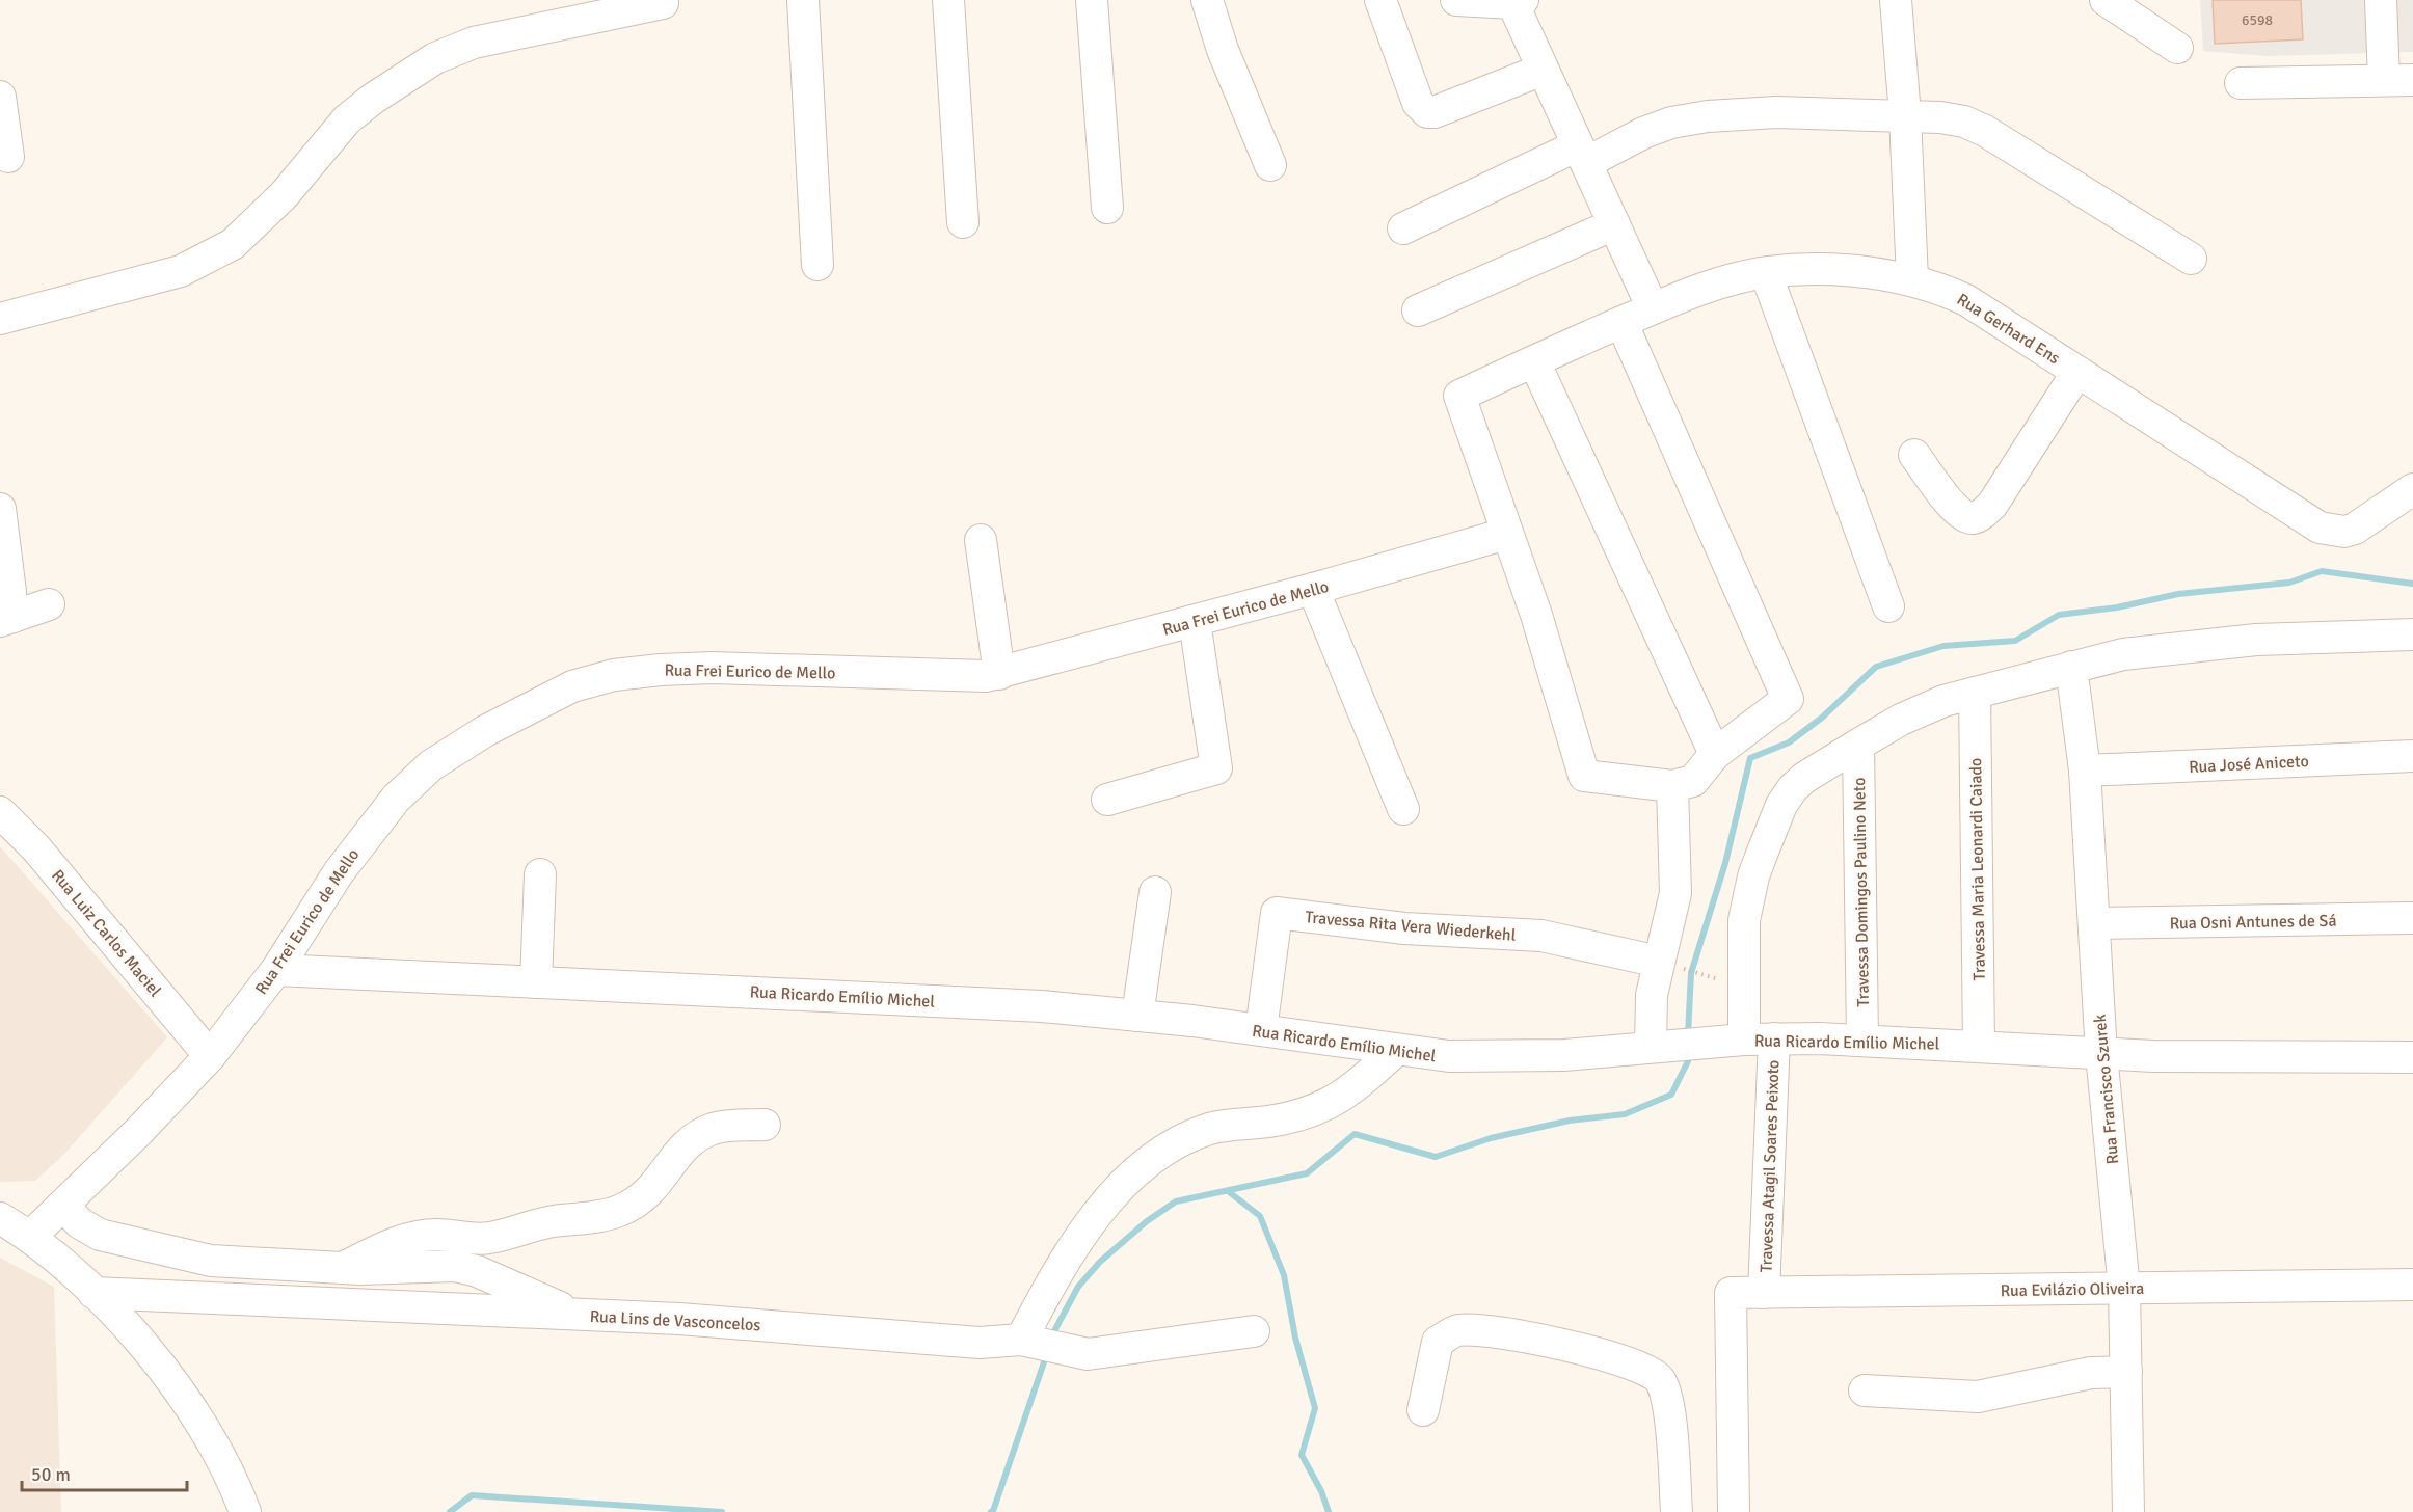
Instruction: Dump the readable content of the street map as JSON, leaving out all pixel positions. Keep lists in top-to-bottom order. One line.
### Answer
{"streets":{"street":["Rua Gerhard Ens","Rua Frei Eurico de Mello","Rua José Aniceto","Travessa Maria Leonardi Caiado","Travessa Domingos Paulino Neto","Rua Osni Antunes de Sá","Travessa Rita Vera Wiederkehl","Rua Luiz Carlos Maciel","Rua Ricardo Emílio Michel","Rua Francisco Szurek","Travessa Atagil Soares Peixoto","Rua Evilázio Oliveira","Rua Lins de Vasconcelos"]},"crossings":[["Rua Gerhard Ens","Rua Frei Eurico de Mello"],["Rua Frei Eurico de Mello","Rua Luiz Carlos Maciel"],["Rua Frei Eurico de Mello","Rua Ricardo Emílio Michel"],["Rua José Aniceto","Rua Francisco Szurek"],["Travessa Maria Leonardi Caiado","Rua Ricardo Emílio Michel"],["Travessa Domingos Paulino Neto","Rua Ricardo Emílio Michel"],["Travessa Domingos Paulino Neto","Travessa Atagil Soares Peixoto"],["Rua Osni Antunes de Sá","Rua Francisco Szurek"],["Travessa Rita Vera Wiederkehl","Rua Ricardo Emílio Michel"],["Rua Ricardo Emílio Michel","Rua Francisco Szurek"],["Rua Ricardo Emílio Michel","Travessa Atagil Soares Peixoto"],["Rua Francisco Szurek","Rua Evilázio Oliveira"],["Travessa Atagil Soares Peixoto","Rua Evilázio Oliveira"]],"house_numbers":["6598"],"scale_bar":"50 m"}
